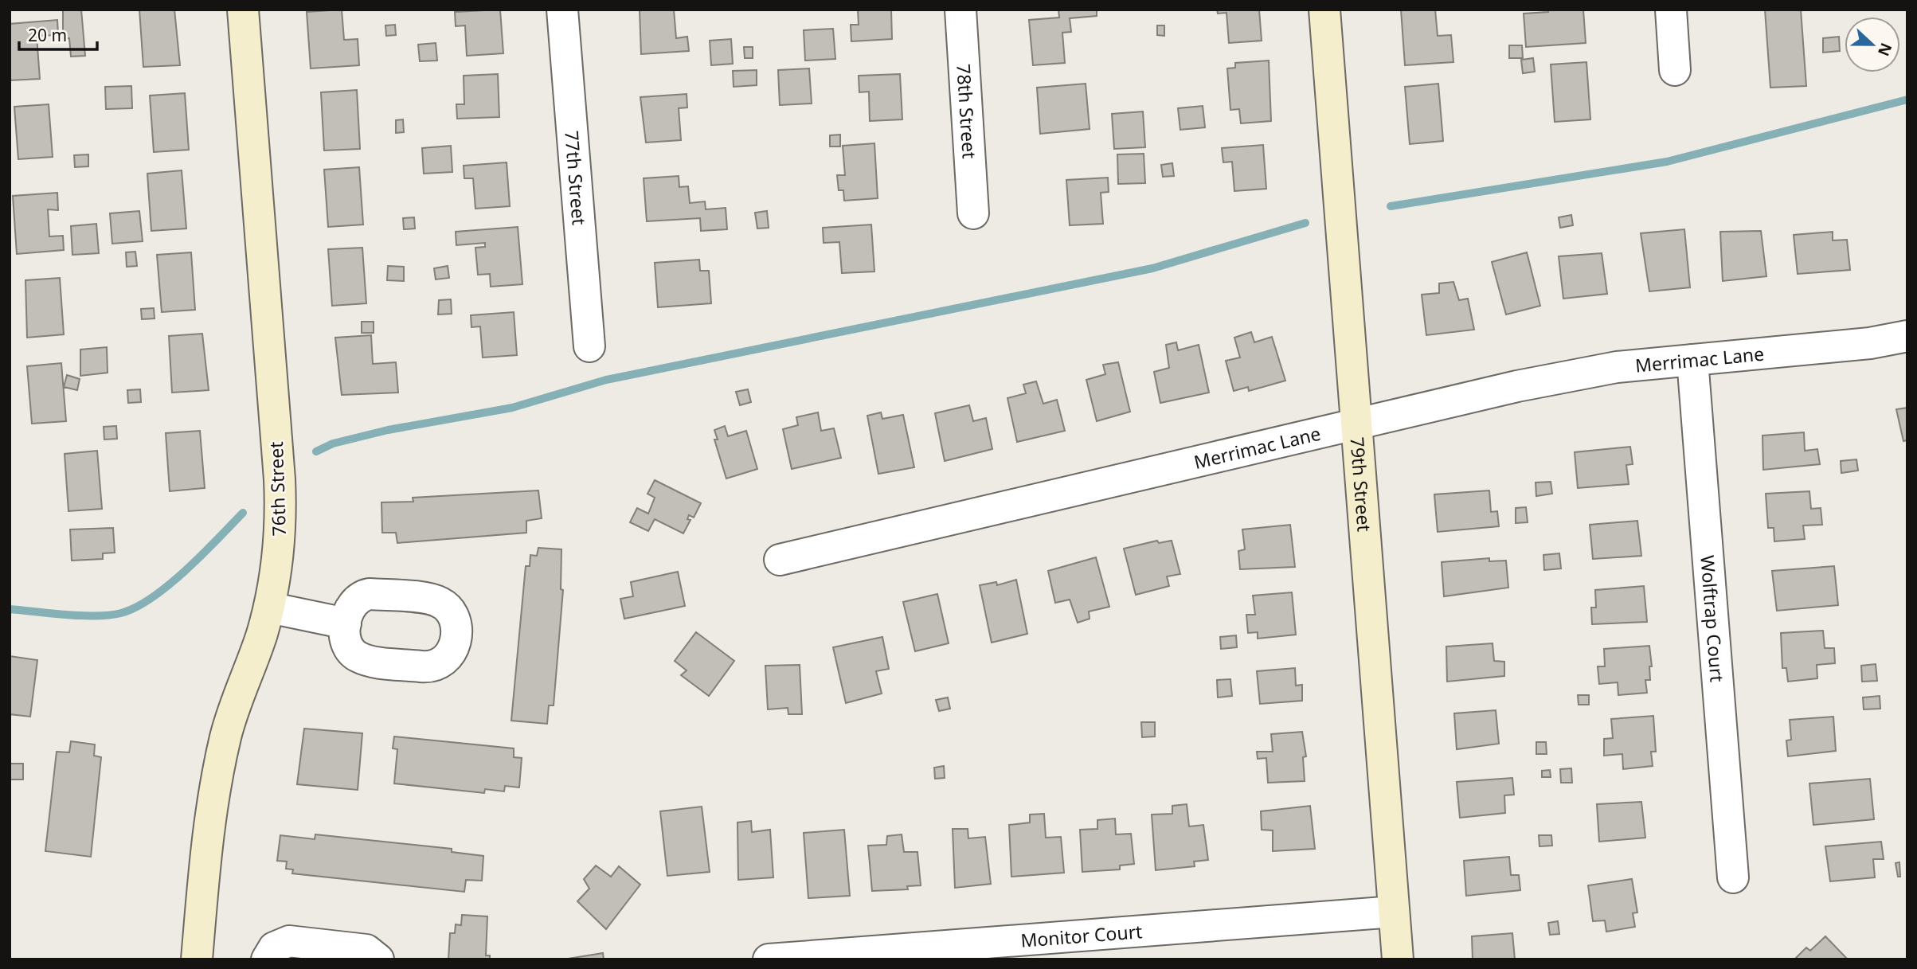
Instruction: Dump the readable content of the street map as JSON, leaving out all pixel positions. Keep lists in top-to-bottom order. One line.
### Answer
{"streets":{"street":["78th Street","77th Street","Merrimac Lane","79th Street","76th Street","Wolftrap Court","Monitor Court"]},"crossings":[["Merrimac Lane","79th Street"],["Merrimac Lane","Wolftrap Court"],["79th Street","Monitor Court"]],"scale_bar":"20 m","north":"right"}
